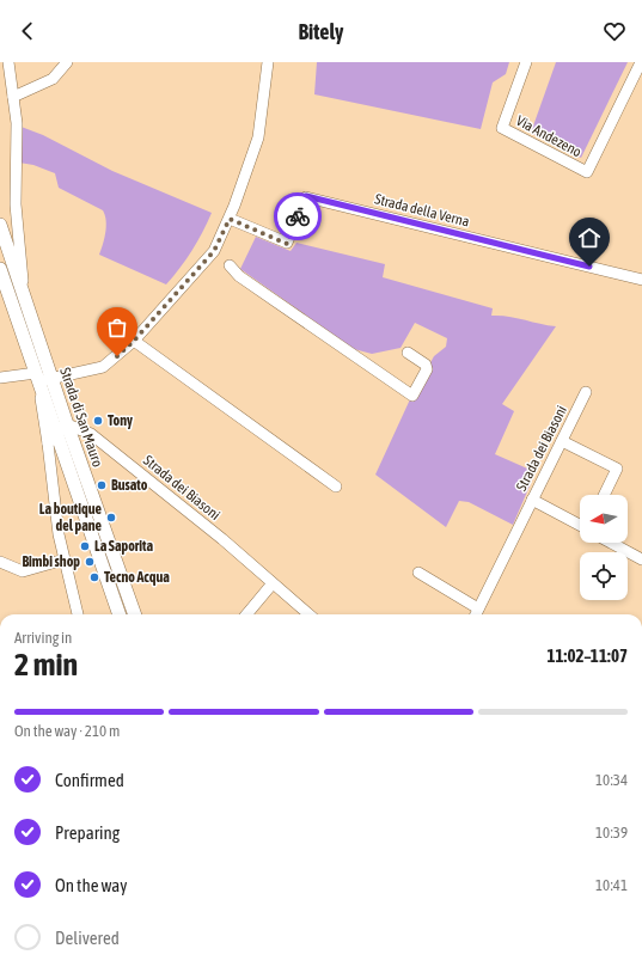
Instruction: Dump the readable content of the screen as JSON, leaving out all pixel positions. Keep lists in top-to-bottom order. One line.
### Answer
{"streets":{"main road":["Strada di San Mauro"],"street":["Via Andezeno","Strada della Verna","Strada dei Biasoni"]},"crossings":[["Strada di San Mauro","Strada dei Biasoni"]],"places":["Tony","Busato","La boutique del pane","La Saporita","Bimbi shop","Tecno Acqua"],"north":"left","page":{"header":"Bitely","heading":["2 min","Arriving in","11:02–11:07"],"bar":"On the way · 210 m","list":[["Confirmed","10:34"],["Preparing","10:39"],["On the way","10:41"],"Delivered"]}}
